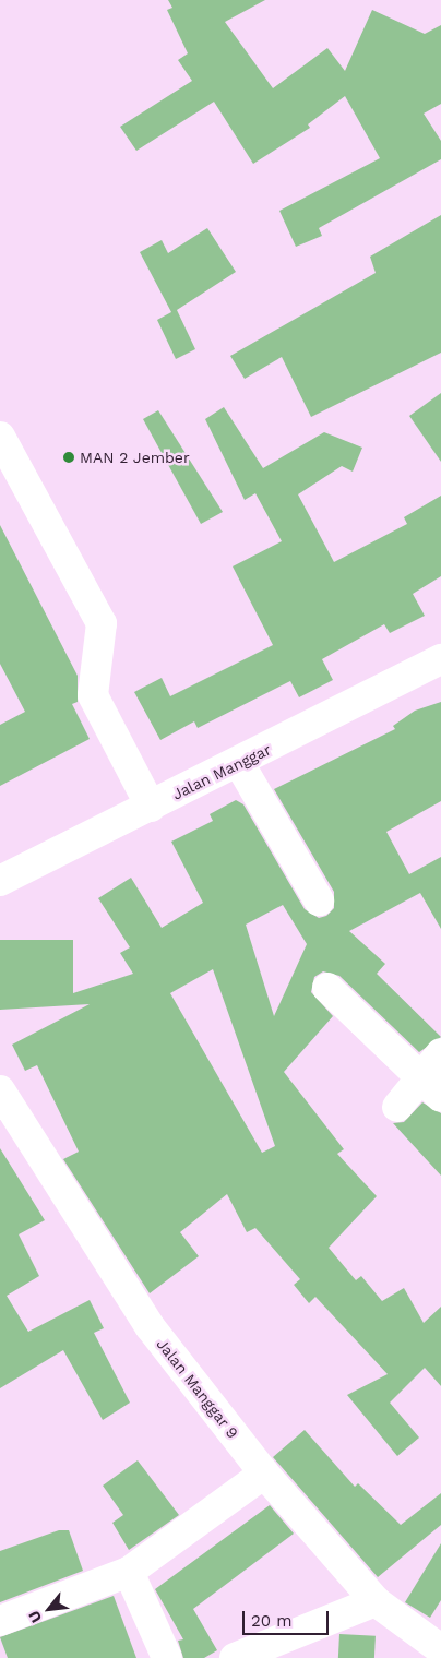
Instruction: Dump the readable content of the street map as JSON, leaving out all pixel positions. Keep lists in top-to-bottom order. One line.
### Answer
{"streets":{"street":["Jalan Manggar","Jalan Manggar 9"]},"places":["MAN 2 Jember"],"scale_bar":"20 m","north":"bottom left"}
